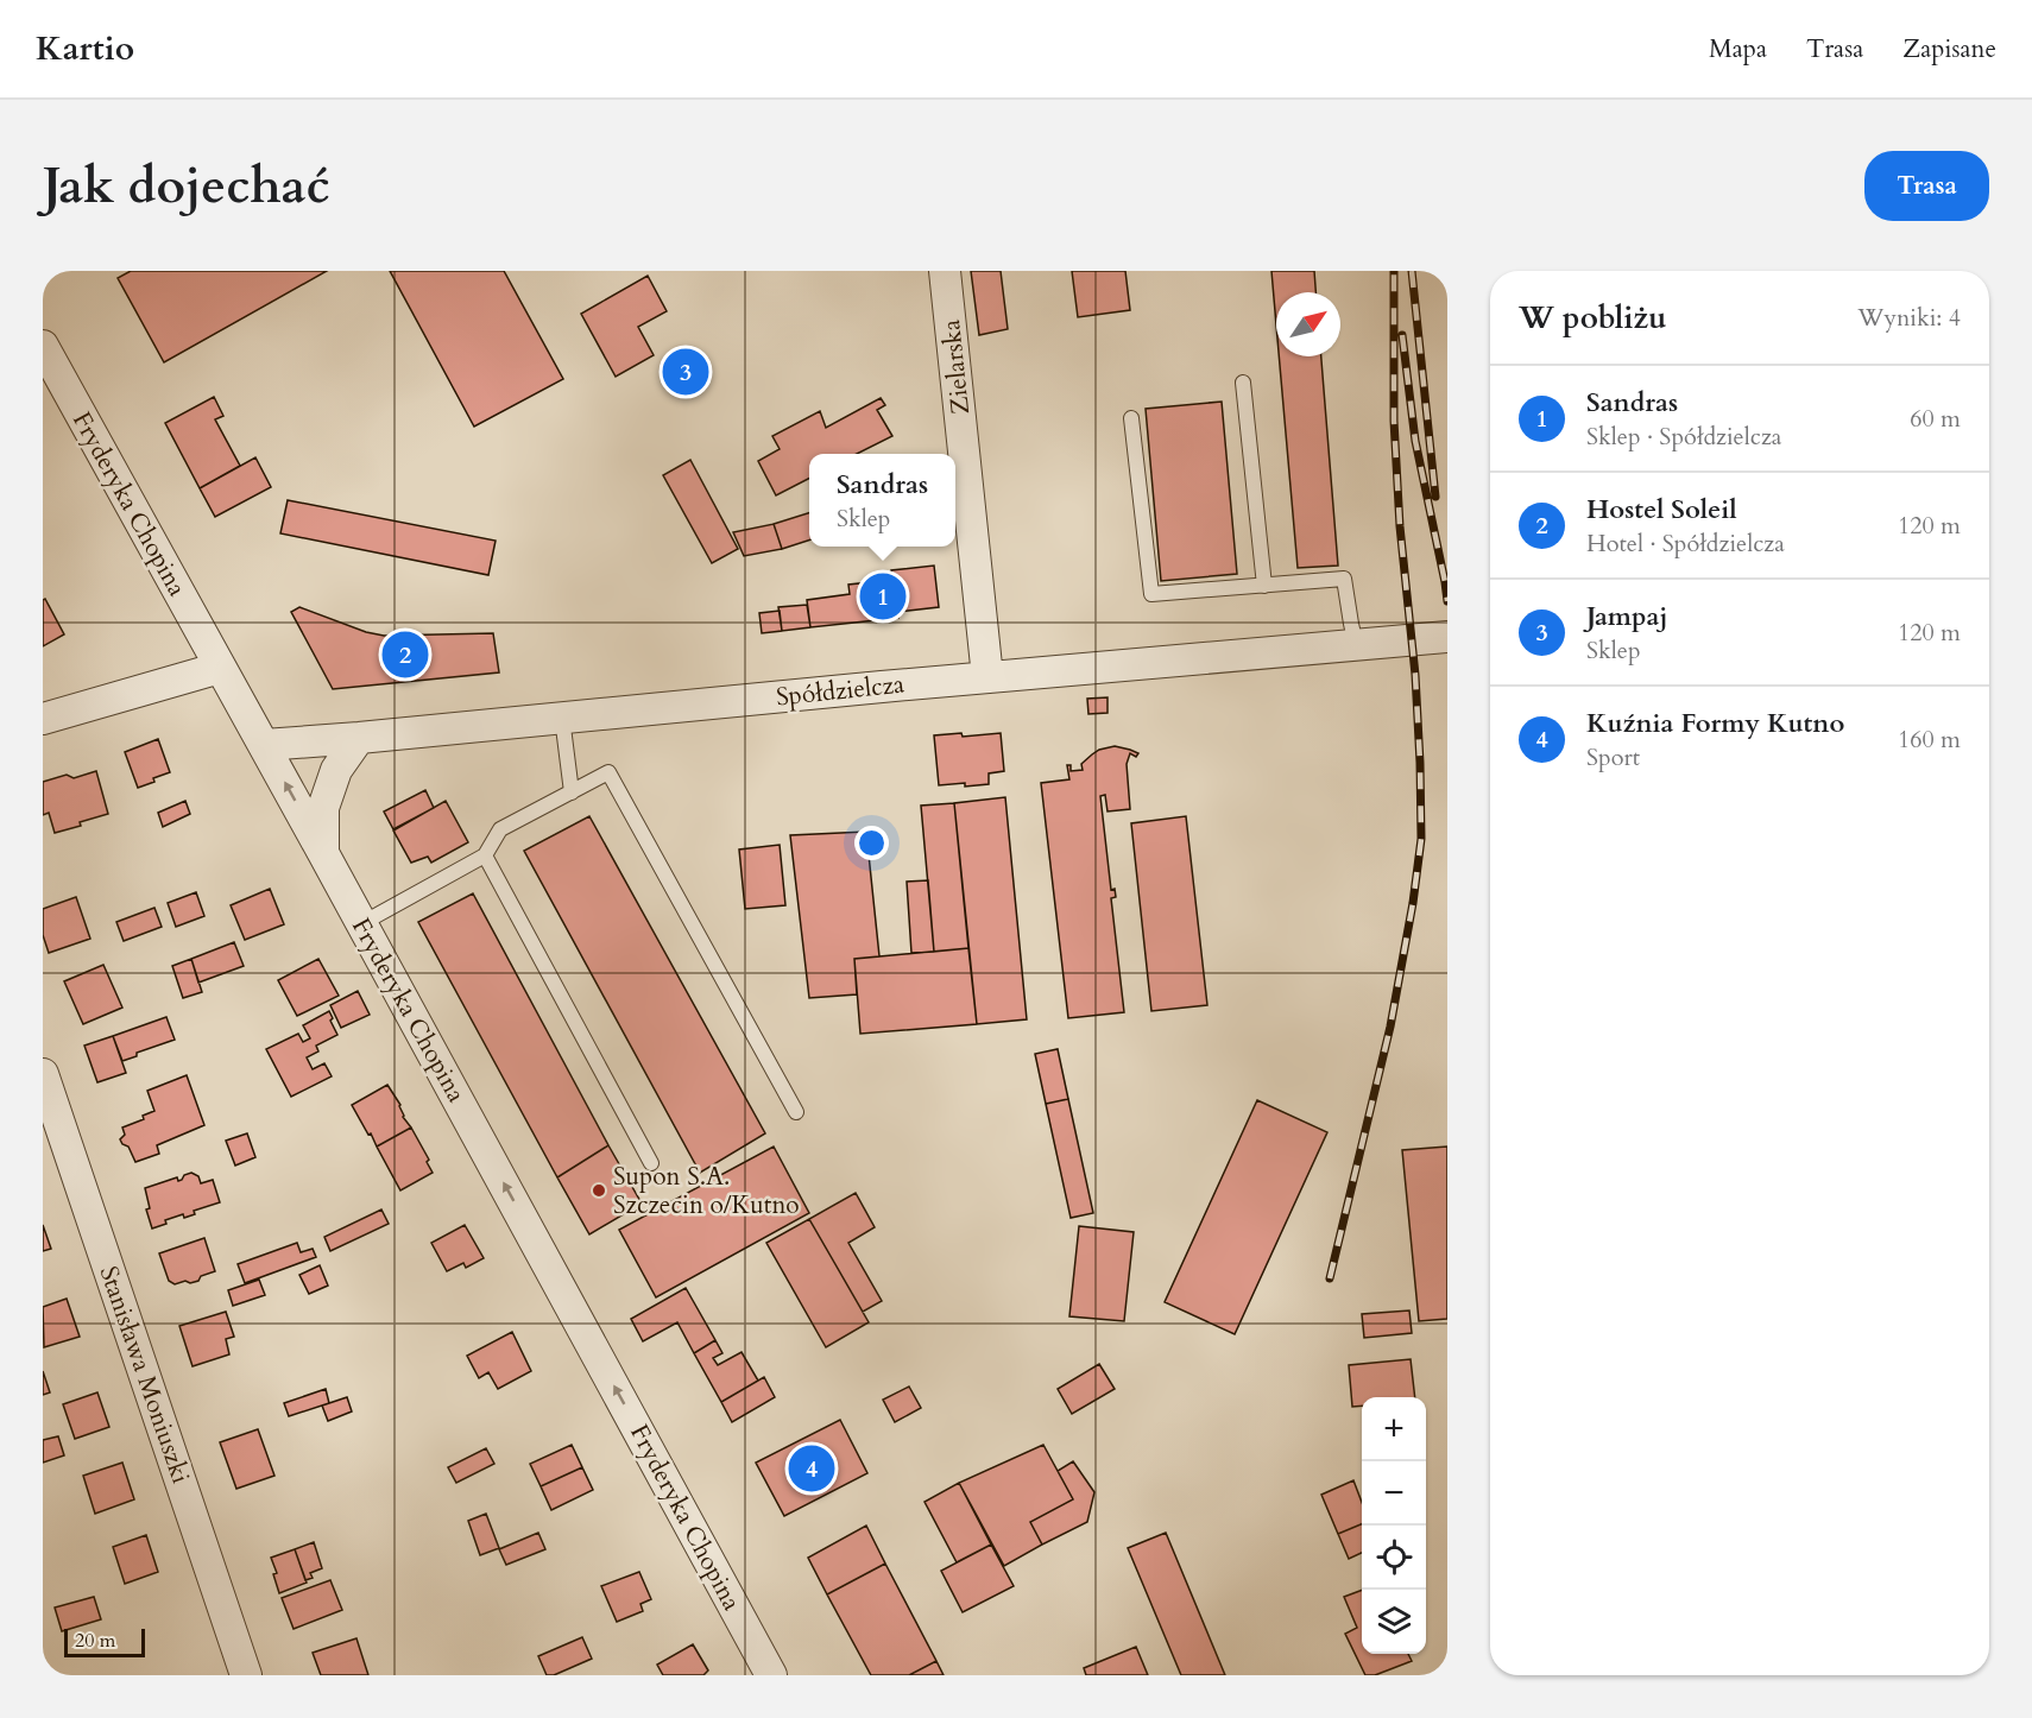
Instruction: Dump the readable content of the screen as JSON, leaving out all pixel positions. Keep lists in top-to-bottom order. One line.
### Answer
{"streets":{"street":["Zielarska","Fryderyka Chopina","Spółdzielcza","Stanisława Moniuszki"]},"crossings":[["Zielarska","Spółdzielcza"],["Fryderyka Chopina","Spółdzielcza"]],"one_way":["Fryderyka Chopina"],"places":["Supon S.A. Szczecin o/Kutno"],"scale_bar":"20 m","north":"top right","page":{"header":"Kartio","nav":["Mapa","Trasa","Zapisane"],"buttons":"Trasa","title":"Jak dojechać","heading":["W pobliżu","Wyniki: 4"],"pins":["3","1","2","4"],"list":[{"mark":"1","name":"Sandras","note":"Sklep · Spółdzielcza","value":"60 m"},{"mark":"2","name":"Hostel Soleil","note":"Hotel · Spółdzielcza","value":"120 m"},{"mark":"3","name":"Jampaj","note":"Sklep","value":"120 m"},{"mark":"4","name":"Kuźnia Formy Kutno","note":"Sport","value":"160 m"}],"popup":["Sandras","Sklep"],"map_buttons":["+","−"],"scale":"20 m"}}
